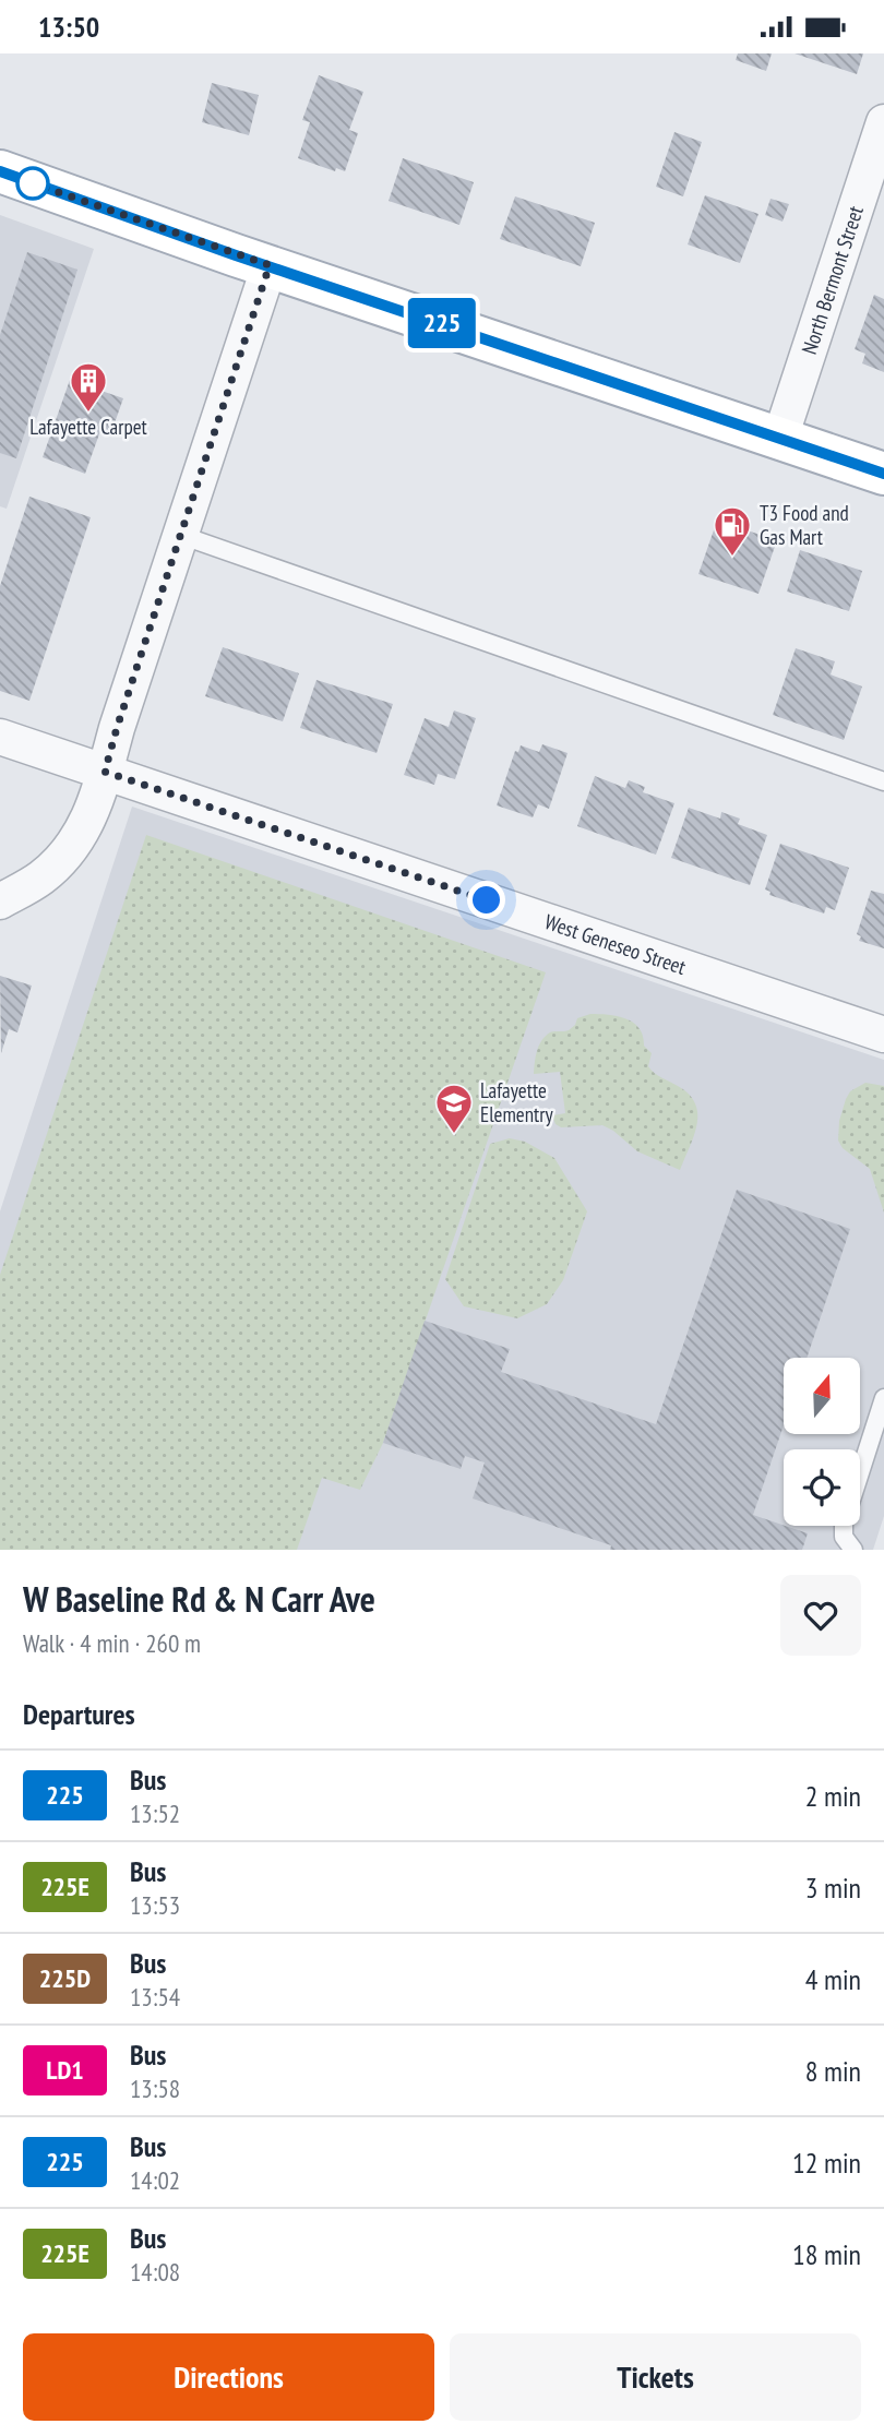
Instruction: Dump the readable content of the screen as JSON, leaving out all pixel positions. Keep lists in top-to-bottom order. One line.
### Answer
{"streets":{"street":["North Bermont Street","West Geneseo Street"]},"places":{"building":["Lafayette Carpet"],"fuel station":["T3 Food and Gas Mart"],"school or university":["Lafayette Elementry"]},"lines":["bus line 225"],"north":"top","page":{"status":"13:50","on_map":"225","heading":[["W Baseline Rd & N Carr Ave","Walk · 4 min · 260 m"],"Departures"],"list":[{"mark":"225","name":"Bus","note":"13:52","value":"2 min"},{"mark":"225E","name":"Bus","note":"13:53","value":"3 min"},{"mark":"225D","name":"Bus","note":"13:54","value":"4 min"},{"mark":"LD1","name":"Bus","note":"13:58","value":"8 min"},{"mark":"225","name":"Bus","note":"14:02","value":"12 min"},{"mark":"225E","name":"Bus","note":"14:08","value":"18 min"}],"buttons":["Directions","Tickets"]}}
